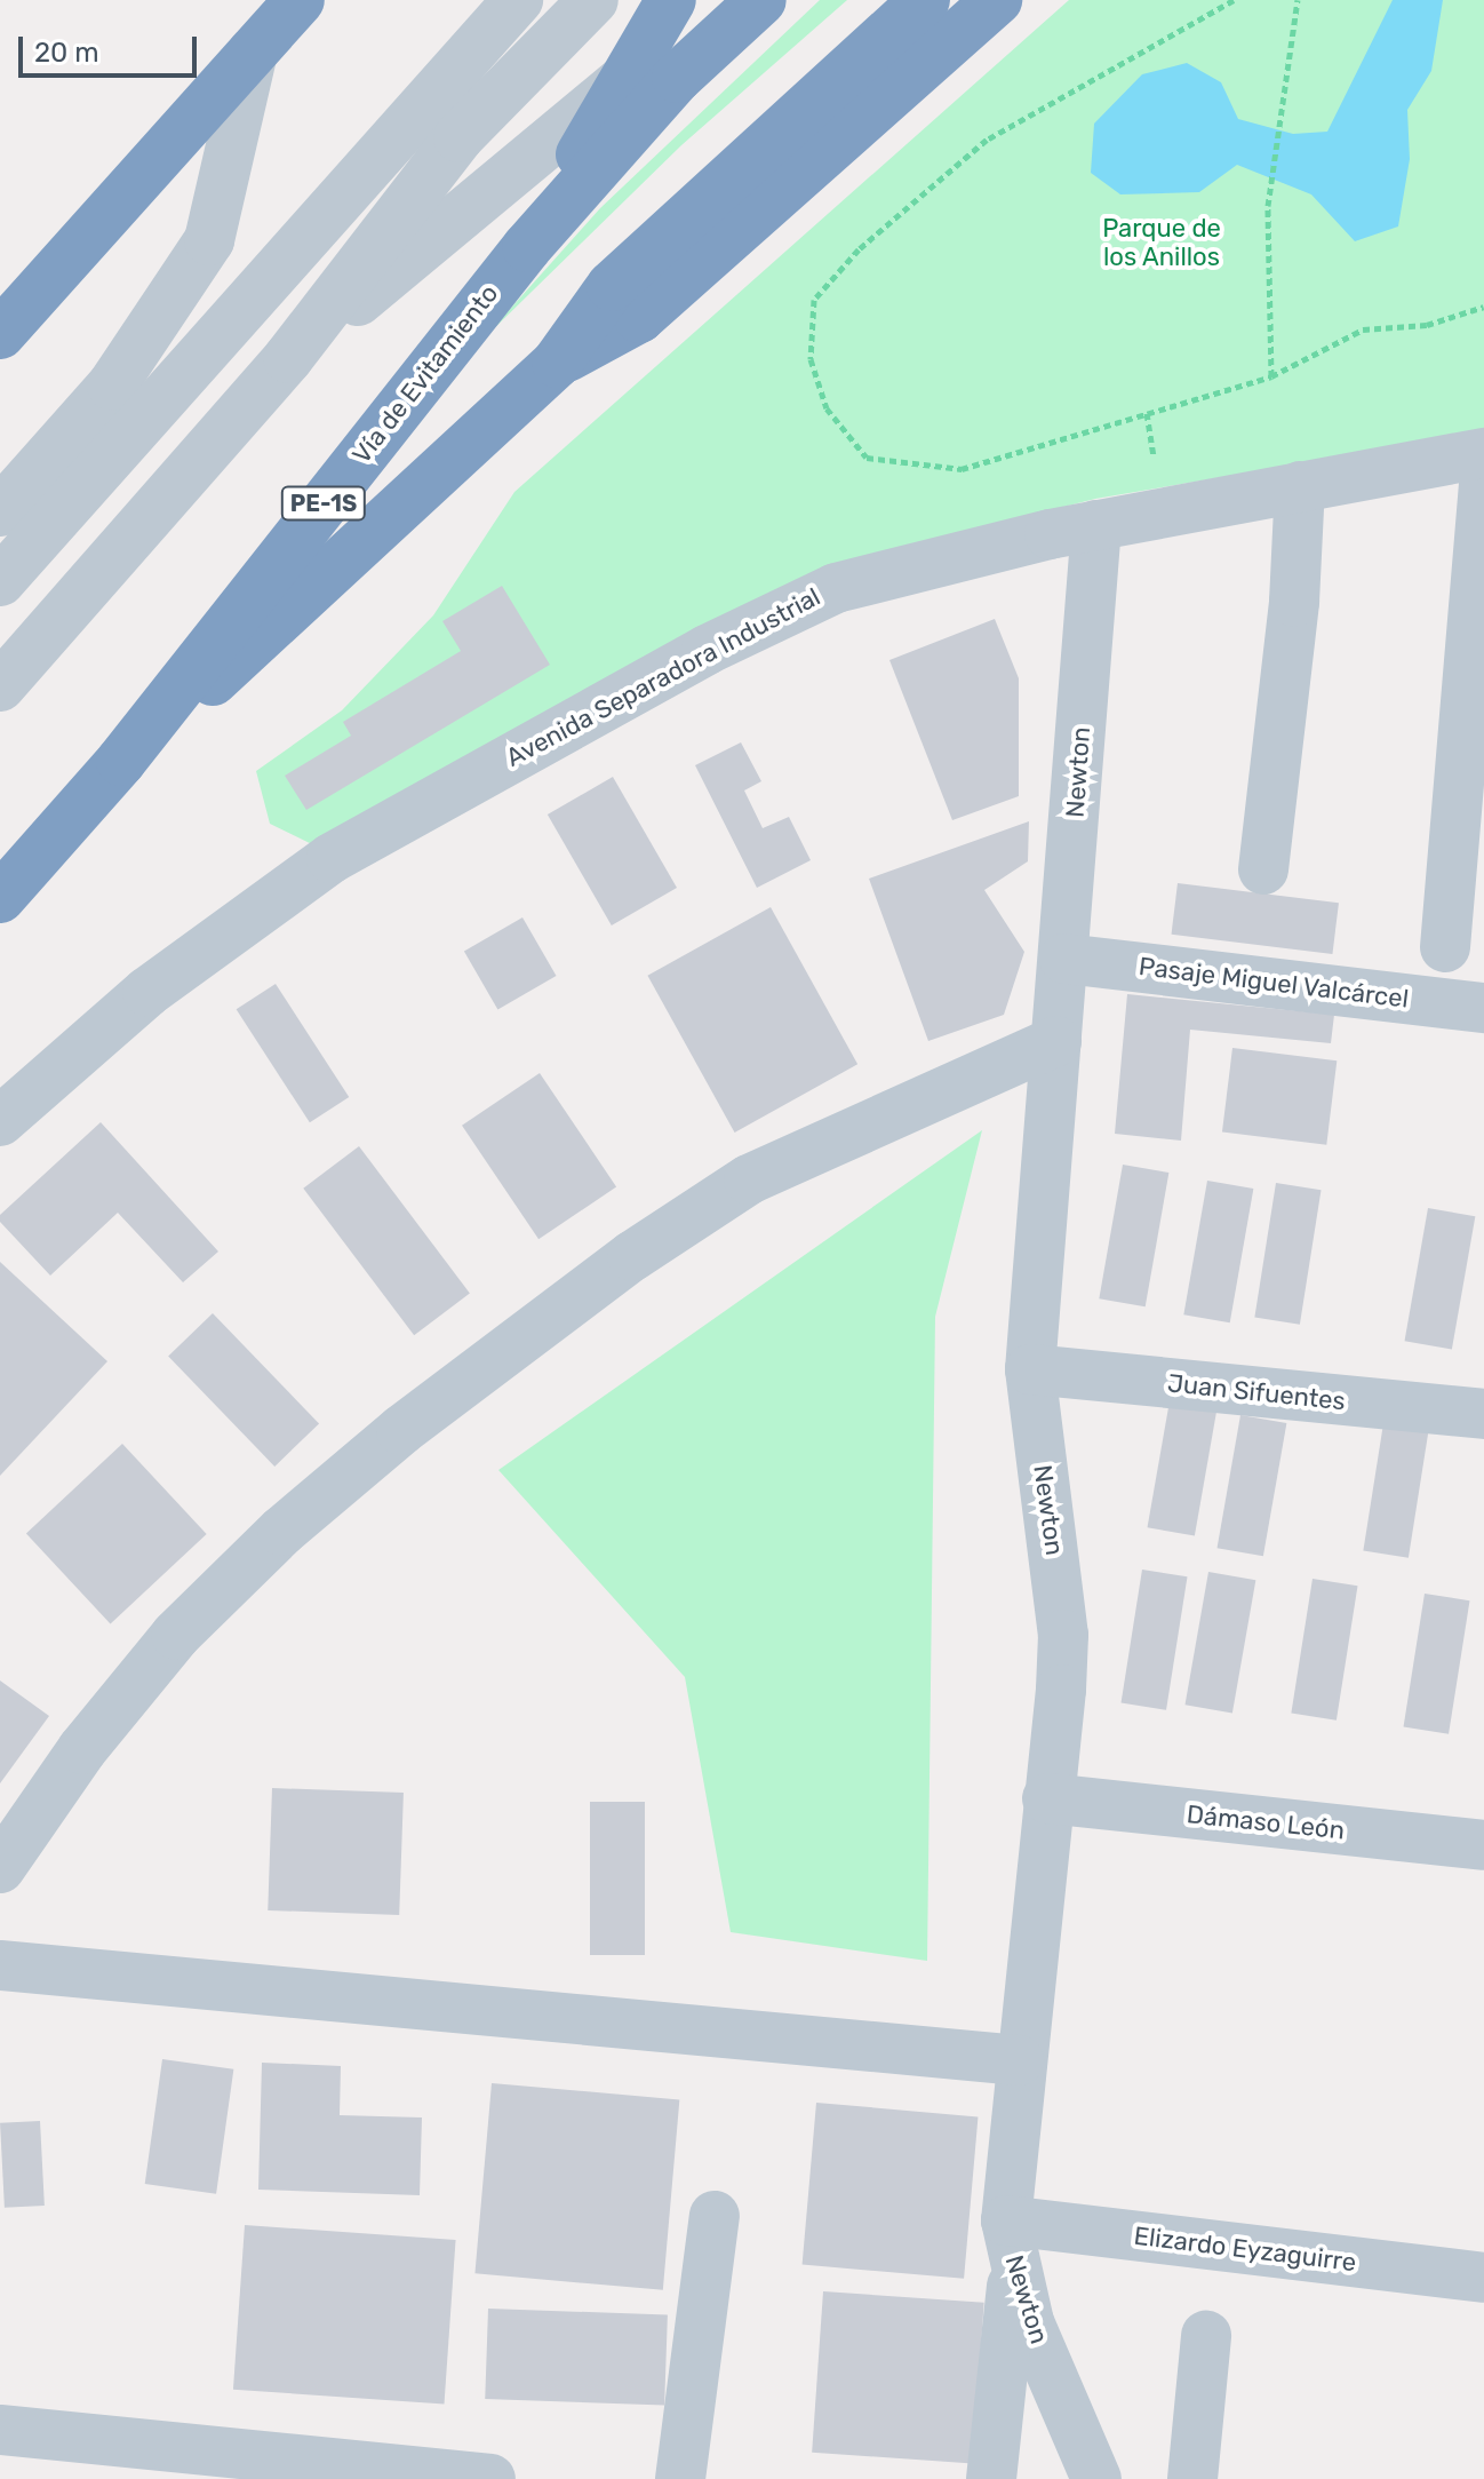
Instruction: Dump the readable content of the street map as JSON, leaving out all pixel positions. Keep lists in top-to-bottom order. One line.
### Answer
{"streets":{"highway":["Vía de Evitamiento","PE-1S"],"street":["Avenida Separadora Industrial","Newton","Pasaje Miguel Valcárcel","Juan Sifuentes","Dámaso León","Elizardo Eyzaguirre"]},"crossings":[["Avenida Separadora Industrial","Newton"],["Newton","Pasaje Miguel Valcárcel"],["Newton","Juan Sifuentes"],["Newton","Dámaso León"],["Newton","Elizardo Eyzaguirre"]],"parks":["Parque de los Anillos"],"scale_bar":"20 m"}
